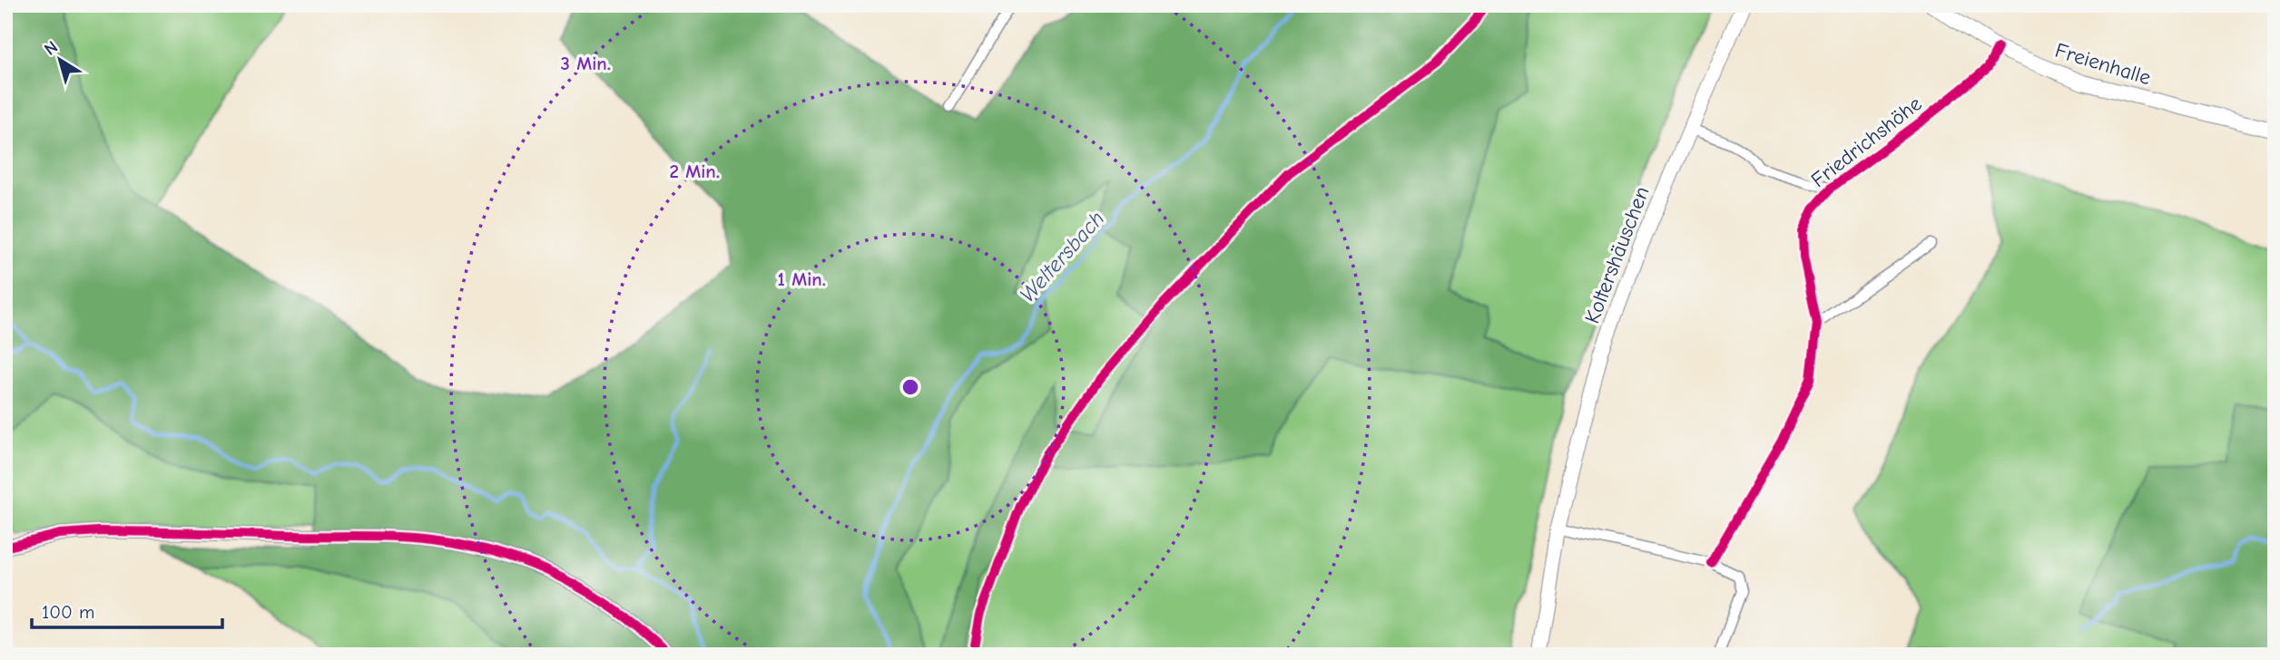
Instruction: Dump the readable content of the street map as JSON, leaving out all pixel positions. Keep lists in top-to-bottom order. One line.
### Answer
{"streets":{"main road":["Freienhalle","Koltershäuschen"],"street":["Friedrichshöhe"]},"crossings":[["Freienhalle","Friedrichshöhe"],["Friedrichshöhe","Koltershäuschen"]],"water":["Weltersbach"],"scale_bar":"100 m","north":"top left","rings":["3 Min.","2 Min.","1 Min."]}
